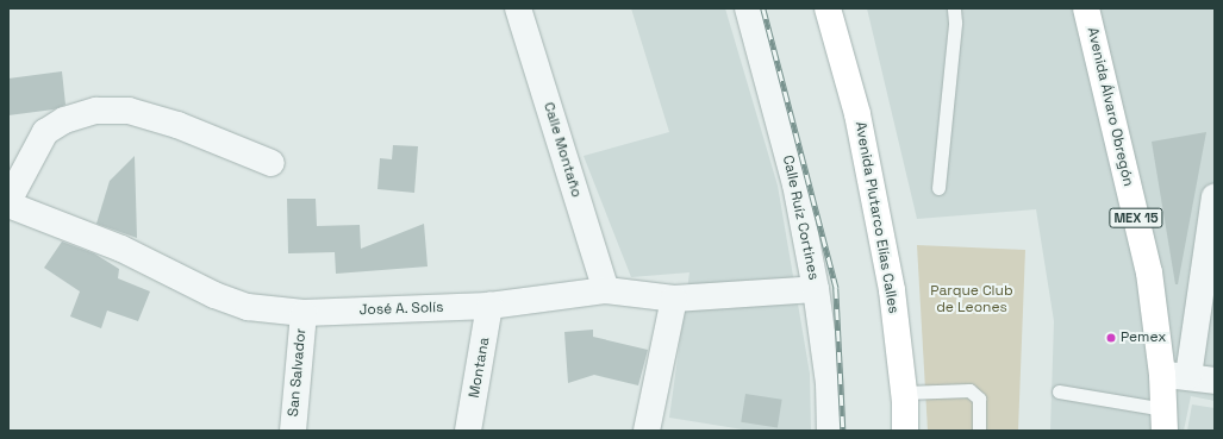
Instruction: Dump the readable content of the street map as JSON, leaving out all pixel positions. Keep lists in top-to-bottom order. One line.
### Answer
{"streets":{"highway":["Avenida Álvaro Obregón","Avenida Plutarco Elías Calles","MEX 15"],"street":["Calle Montaño","Calle Ruíz Cortines","José A. Solís","Montana","San Salvador"]},"crossings":[["Calle Montaño","José A. Solís"],["Calle Ruíz Cortines","José A. Solís"],["José A. Solís","Montana"],["José A. Solís","San Salvador"]],"parks":["Parque Club de Leones"],"places":["Pemex"]}
